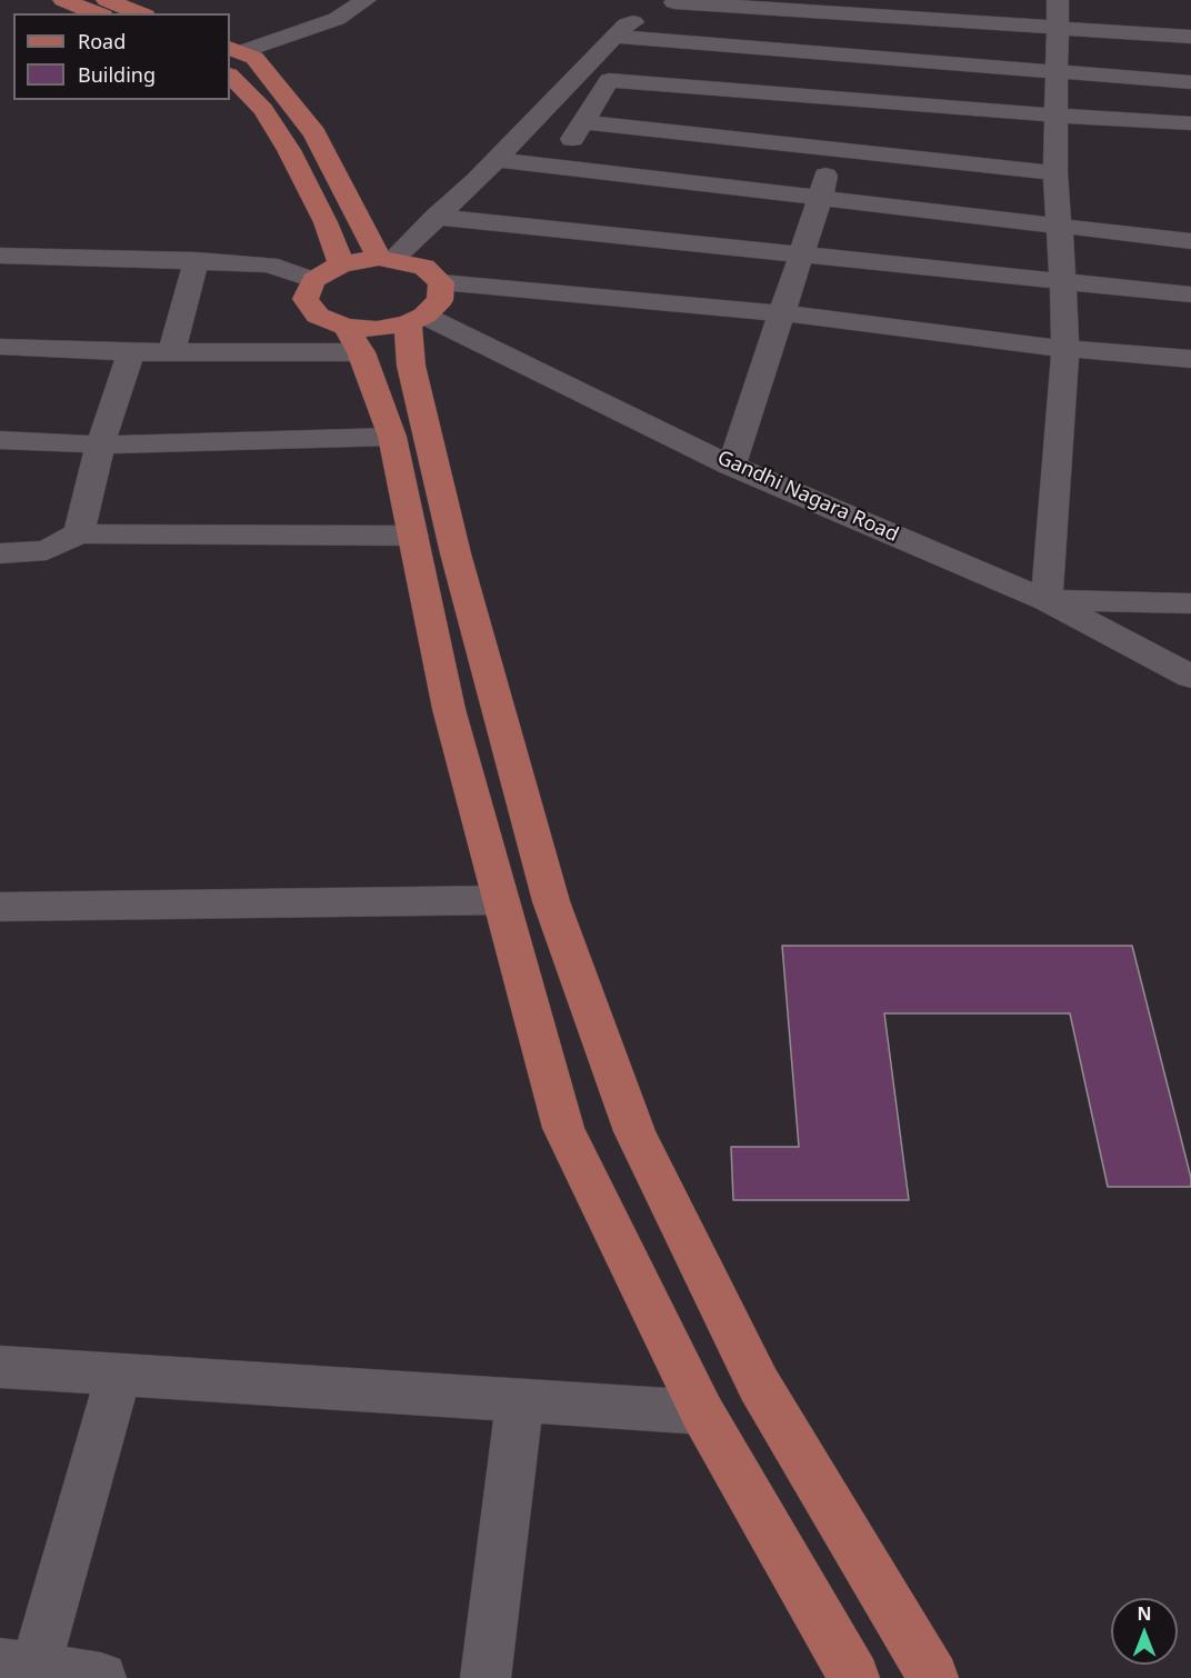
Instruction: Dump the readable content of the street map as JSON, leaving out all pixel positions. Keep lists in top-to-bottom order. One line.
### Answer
{"streets":{"street":["Gandhi Nagara Road"]},"legend":["Road","Building"],"north":"top"}
